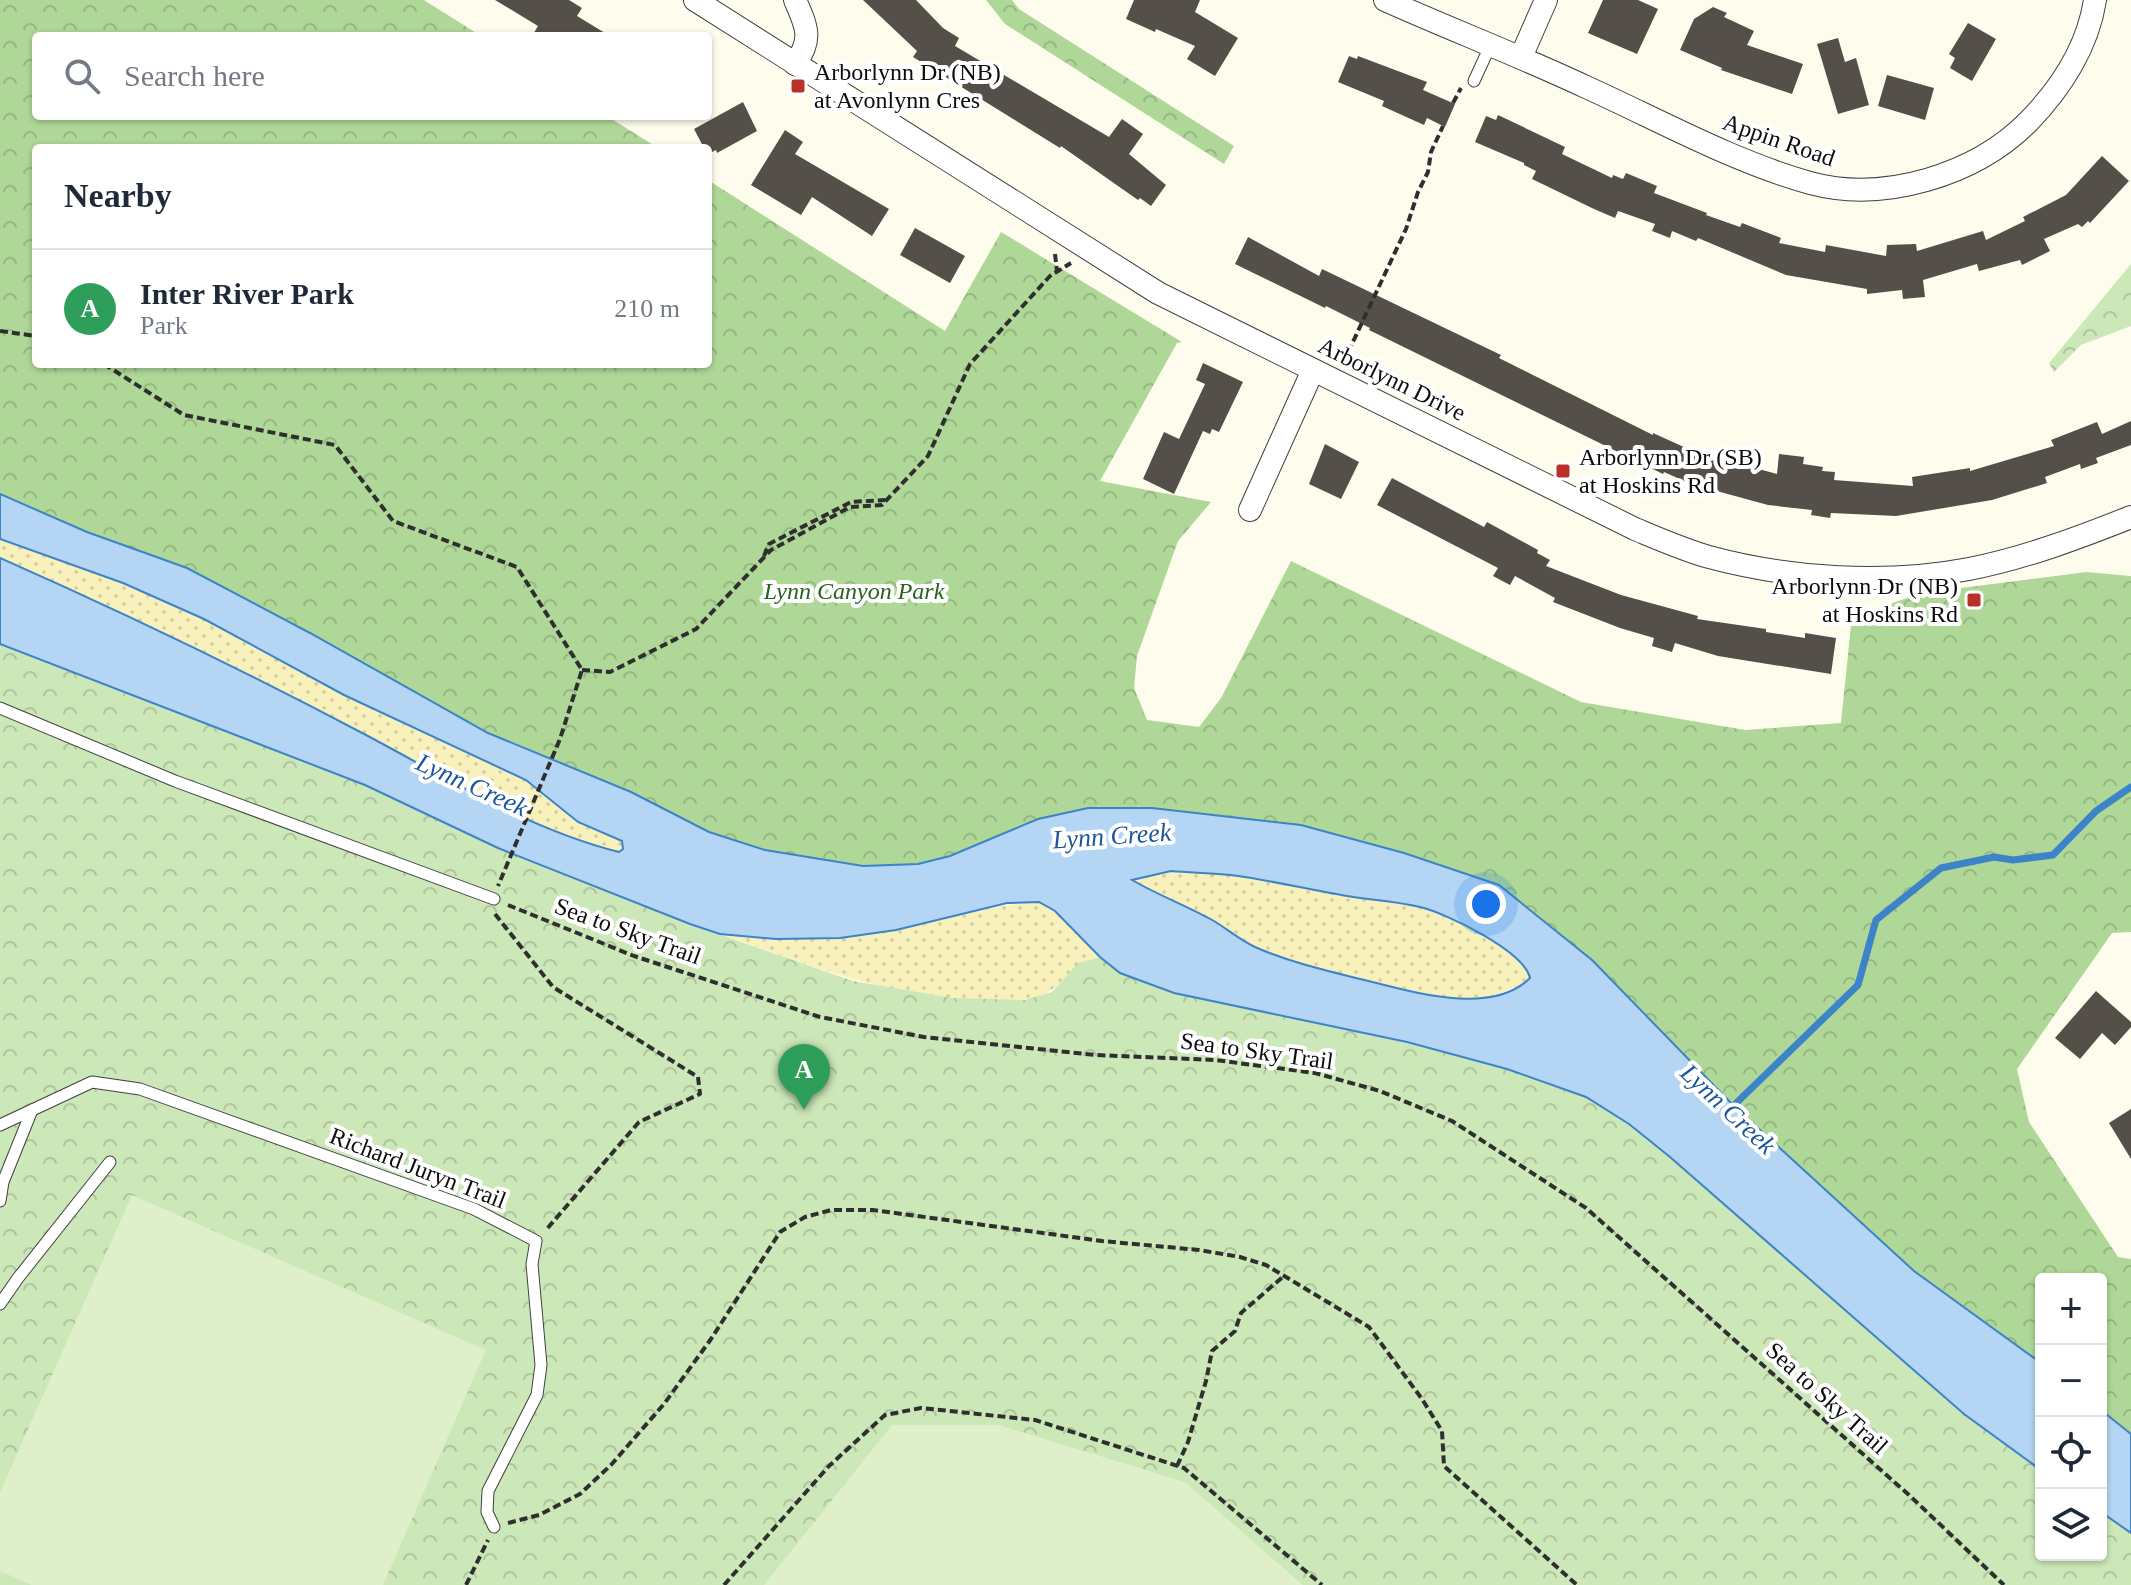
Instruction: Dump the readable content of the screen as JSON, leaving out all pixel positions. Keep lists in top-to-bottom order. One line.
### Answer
{"streets":{"street":["Appin Road","Arborlynn Drive"],"lane":["Richard Juryn Trail"],"path":["Sea to Sky Trail"]},"water":["Lynn Creek"],"parks":["Lynn Canyon Park"],"places":{"transit":["Arborlynn Dr (NB) at Avonlynn Cres","Arborlynn Dr (SB) at Hoskins Rd","Arborlynn Dr (NB) at Hoskins Rd"]},"page":{"search":"Search here","heading":"Nearby","list":[{"mark":"A","name":"Inter River Park","note":"Park","value":"210 m"}],"pins":"A","map_buttons":["+","−"]}}
